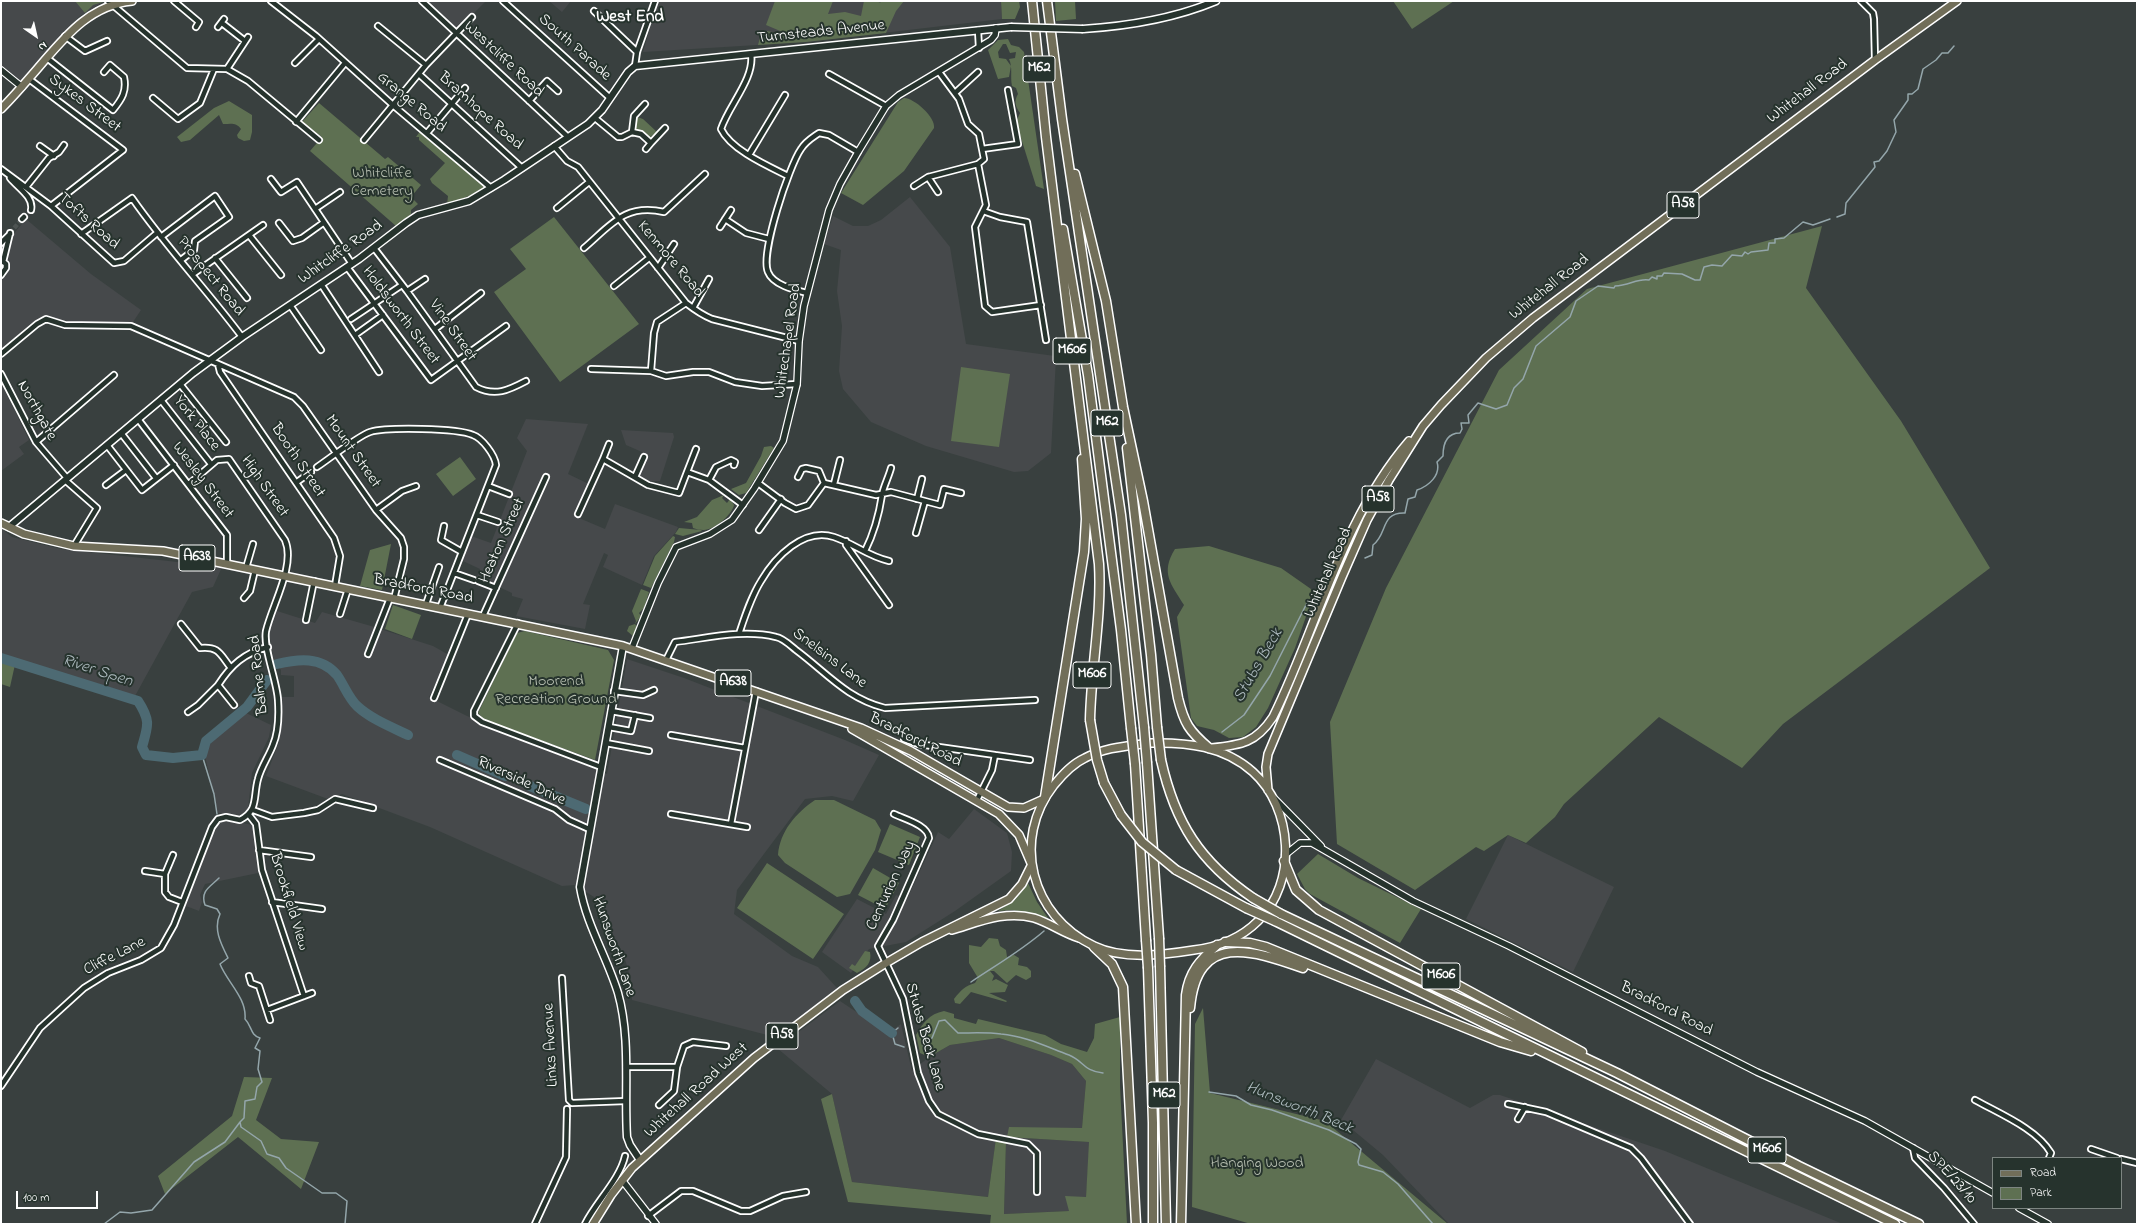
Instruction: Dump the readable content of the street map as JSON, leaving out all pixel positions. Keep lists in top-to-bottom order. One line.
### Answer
{"streets":{"highway":["M62","M606"],"main road":["Turnsteads Avenue","Whitehall Road","A58","Whitcliffe Road","A638","Bradford Road","Hunsworth Lane","Whitehall Road West"],"street":["South Parade","Westcliffe Road","Grange Road","Sykes Street","Bramhope Road","Tofts Road","Kenmore Road","Prospect Road","Holdsworth Street","Vine Street","Whitechapel Road","Northgate","York Place","Mount Street","Booth Street","Wesley Street","High Street","Heaton Street","Snelsins Lane","Balme Road","Riverside Drive","Centurion Way","Brookfield View","Cliffe Lane","Stubs Beck Lane","Links Avenue","SPE/23/10"]},"crossings":[["Turnsteads Avenue","Whitcliffe Road"],["Turnsteads Avenue","Whitechapel Road"],["South Parade","Whitcliffe Road"],["Westcliffe Road","Whitcliffe Road"],["M62","M606"],["Whitehall Road","A58"],["Whitehall Road","Bradford Road"],["Grange Road","Whitcliffe Road"],["Sykes Street","Tofts Road"],["Bramhope Road","Whitcliffe Road"],["Tofts Road","Prospect Road"],["Whitcliffe Road","Kenmore Road"],["Whitcliffe Road","Prospect Road"],["Whitcliffe Road","Holdsworth Street"],["Whitcliffe Road","Vine Street"],["Whitcliffe Road","Northgate"],["Whitcliffe Road","York Place"],["Whitcliffe Road","Wesley Street"],["Whitcliffe Road","Bradford Road"],["Kenmore Road","Whitechapel Road"],["Holdsworth Street","Vine Street"],["Whitechapel Road","Bradford Road"],["M606","Bradford Road"],["Northgate","Bradford Road"],["York Place","High Street"],["Mount Street","Booth Street"],["Mount Street","Bradford Road"],["Booth Street","Bradford Road"],["Wesley Street","High Street"],["Wesley Street","Bradford Road"],["High Street","Bradford Road"],["High Street","Balme Road"],["Heaton Street","Bradford Road"],["Bradford Road","Snelsins Lane"],["Bradford Road","Balme Road"],["Bradford Road","Hunsworth Lane"],["Bradford Road","Whitehall Road West"],["Bradford Road","SPE/23/10"],["Balme Road","Brookfield View"],["Balme Road","Cliffe Lane"],["Riverside Drive","Hunsworth Lane"],["Centurion Way","Stubs Beck Lane"],["Centurion Way","Whitehall Road West"],["Brookfield View","Cliffe Lane"],["Hunsworth Lane","Links Avenue"],["Hunsworth Lane","Whitehall Road West"],["Stubs Beck Lane","Whitehall Road West"]],"districts":["West End"],"water":["Stubs Beck","River Spen","Hunsworth Beck"],"parks":["Whitcliffe Cemetery","Moorend Recreation Ground","Hanging Wood"],"legend":["Road","Park"],"scale_bar":"100 m","north":"bottom right"}
